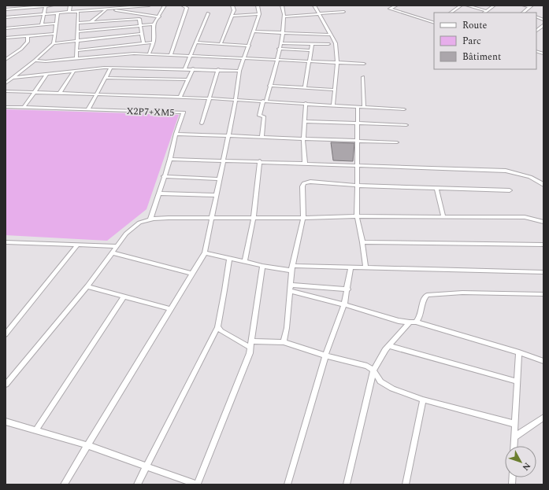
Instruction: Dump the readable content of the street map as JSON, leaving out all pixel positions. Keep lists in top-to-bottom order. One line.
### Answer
{"streets":{"street":["X2P7+XM5"]},"legend":["Route","Parc","Bâtiment"],"north":"bottom right"}
